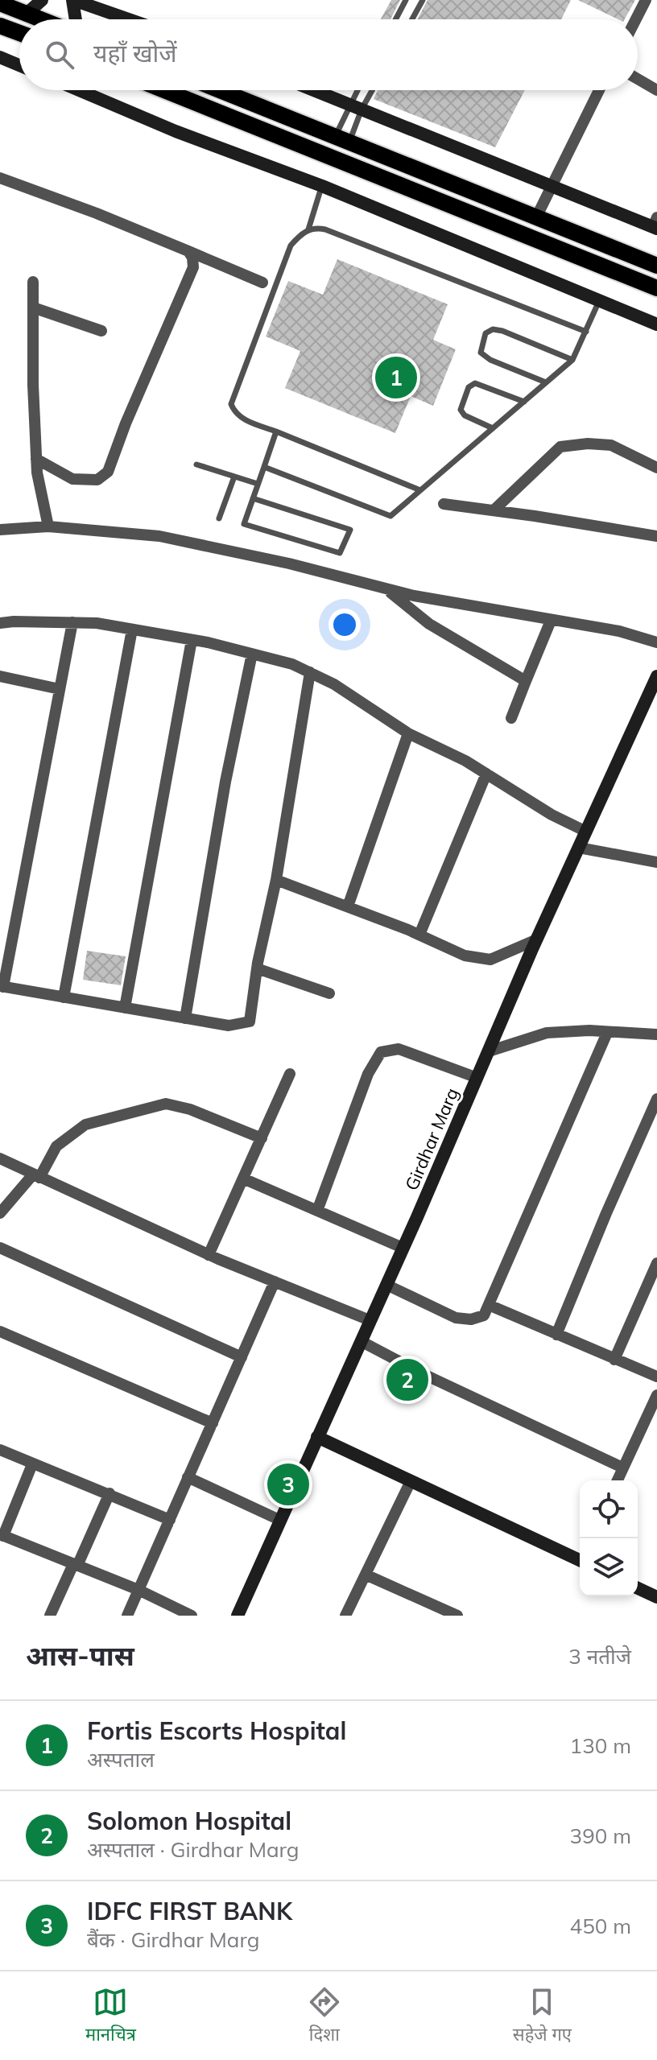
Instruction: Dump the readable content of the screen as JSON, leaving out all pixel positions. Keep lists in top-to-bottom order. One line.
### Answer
{"streets":{"street":["Girdhar Marg"]},"page":{"search":"यहाँ खोजें","pins":["1","2","3"],"heading":["आस-पास","3 नतीजे"],"list":[{"mark":"1","name":"Fortis Escorts Hospital","note":"अस्पताल","value":"130 m"},{"mark":"2","name":"Solomon Hospital","note":"अस्पताल · Girdhar Marg","value":"390 m"},{"mark":"3","name":"IDFC FIRST BANK","note":"बैंक · Girdhar Marg","value":"450 m"}],"nav":["मानचित्र","दिशा","सहेजे गए"]}}
